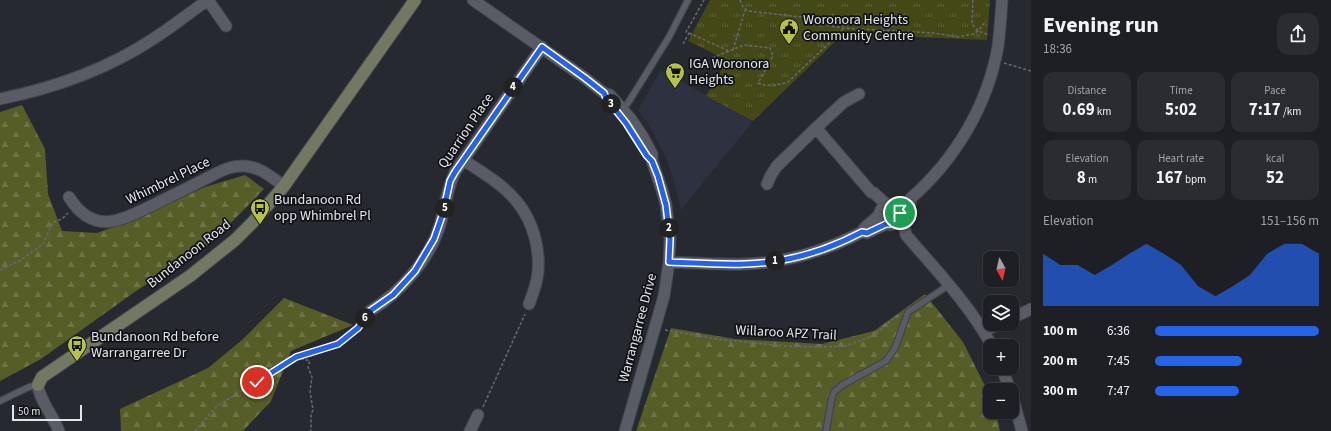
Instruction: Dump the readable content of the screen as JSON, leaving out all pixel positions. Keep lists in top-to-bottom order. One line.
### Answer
{"streets":{"street":["Quarrion Place","Whimbrel Place","Bundanoon Road","Warrangarree Drive"],"path":["Willaroo APZ Trail"]},"crossings":[["Quarrion Place","Warrangarree Drive"],["Whimbrel Place","Bundanoon Road"],["Warrangarree Drive","Willaroo APZ Trail"]],"places":{"public building":["Woronora Heights Community Centre"],"supermarket":["IGA Woronora Heights"],"bus stop":["Bundanoon Rd opp Whimbrel Pl","Bundanoon Rd before Warrangarree Dr"]},"scale_bar":"50 m","north":"bottom","page":{"heading":["Evening run","18:36"],"stats":[["Distance","0.69 km"],["Time","5:02"],["Pace","7:17 /km"],["Elevation","8 m"],["Heart rate","167 bpm"],["kcal","52"]],"pins":["4","3","5","2","1","6"],"chart":["Elevation","151–156 m"],"map_buttons":["+","−"],"list":[{"name":"100 m","note":"6:36"},{"name":"200 m","note":"7:45"},{"name":"300 m","note":"7:47"}],"scale":"50 m"}}
